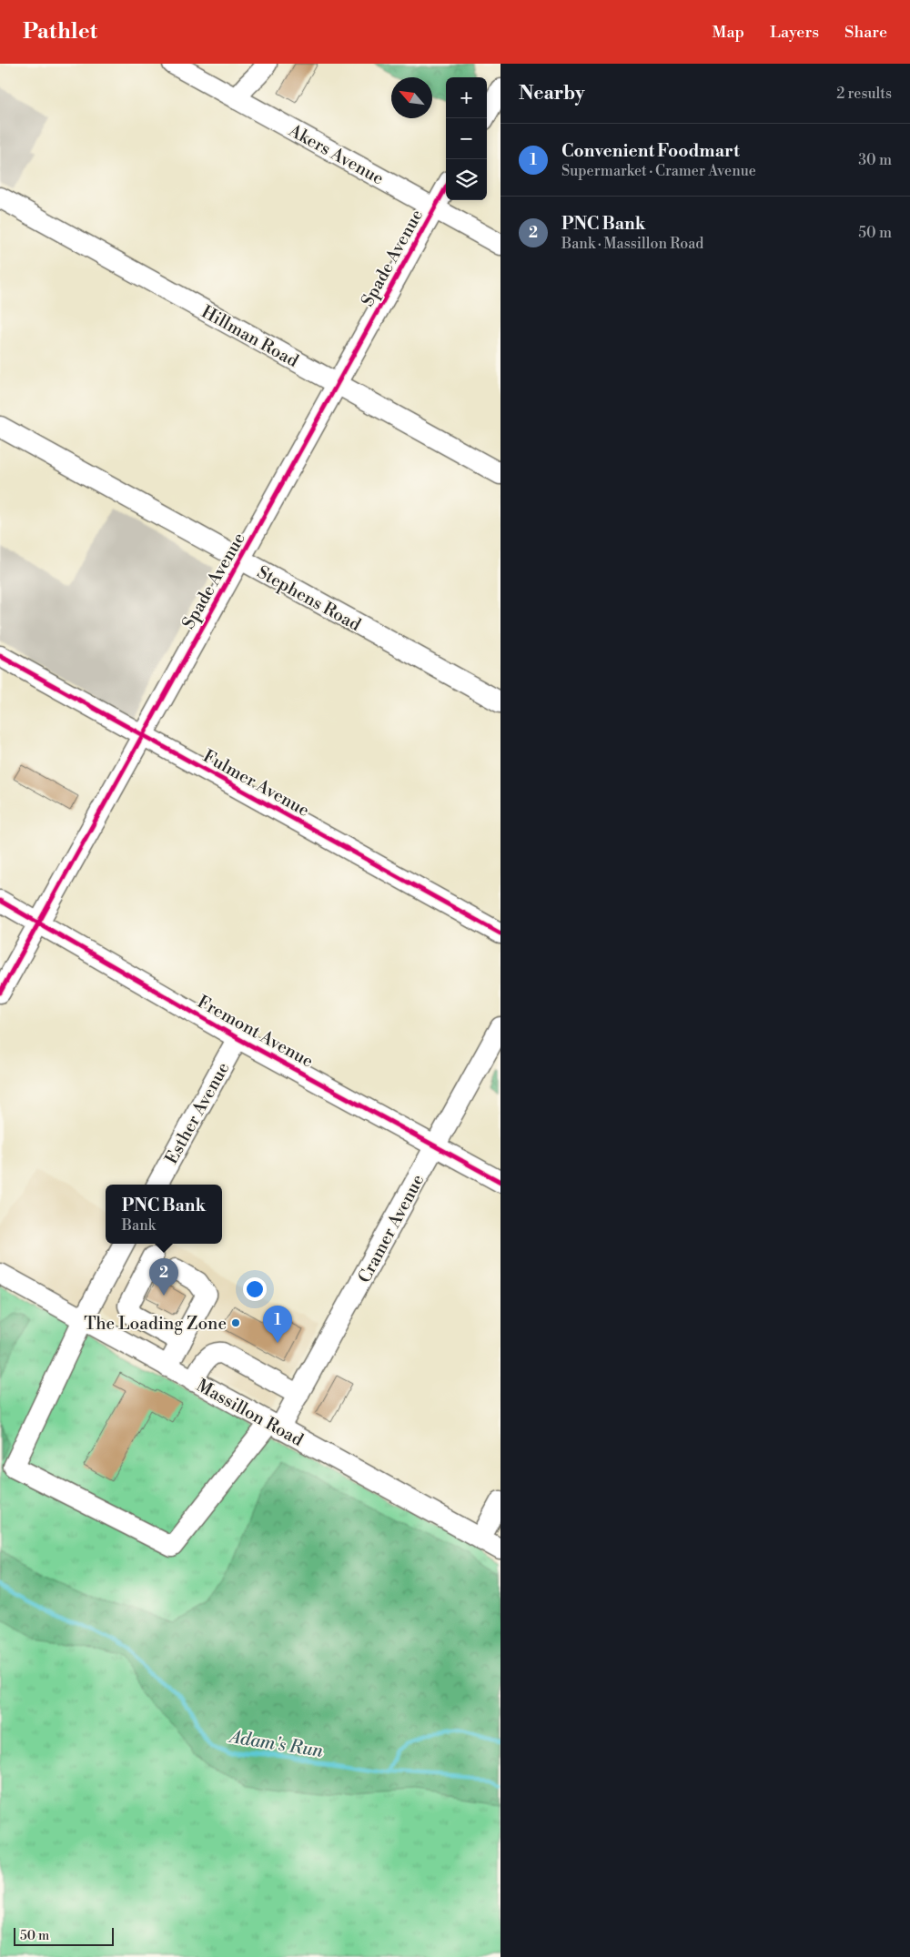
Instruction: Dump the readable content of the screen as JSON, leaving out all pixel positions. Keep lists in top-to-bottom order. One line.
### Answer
{"streets":{"street":["Akers Avenue","Spade Avenue","Hillman Road","Stephens Road","Fulmer Avenue","Fremont Avenue","Esther Avenue","Cramer Avenue","Massillon Road"]},"crossings":[["Akers Avenue","Spade Avenue"],["Spade Avenue","Hillman Road"],["Spade Avenue","Stephens Road"],["Spade Avenue","Fulmer Avenue"],["Spade Avenue","Fremont Avenue"],["Fremont Avenue","Esther Avenue"],["Fremont Avenue","Cramer Avenue"],["Cramer Avenue","Massillon Road"]],"water":["Adam's Run"],"places":["The Loading Zone"],"scale_bar":"50 m","north":"top left","page":{"header":"Pathlet","nav":["Map","Layers","Share"],"heading":["Nearby","2 results"],"map_buttons":["+","−"],"list":[{"mark":"1","name":"Convenient Foodmart","note":"Supermarket · Cramer Avenue","value":"30 m"},{"mark":"2","name":"PNC Bank","note":"Bank · Massillon Road","value":"50 m"}],"popup":["PNC Bank","Bank"],"pins":["2","1"],"scale":"50 m"}}
